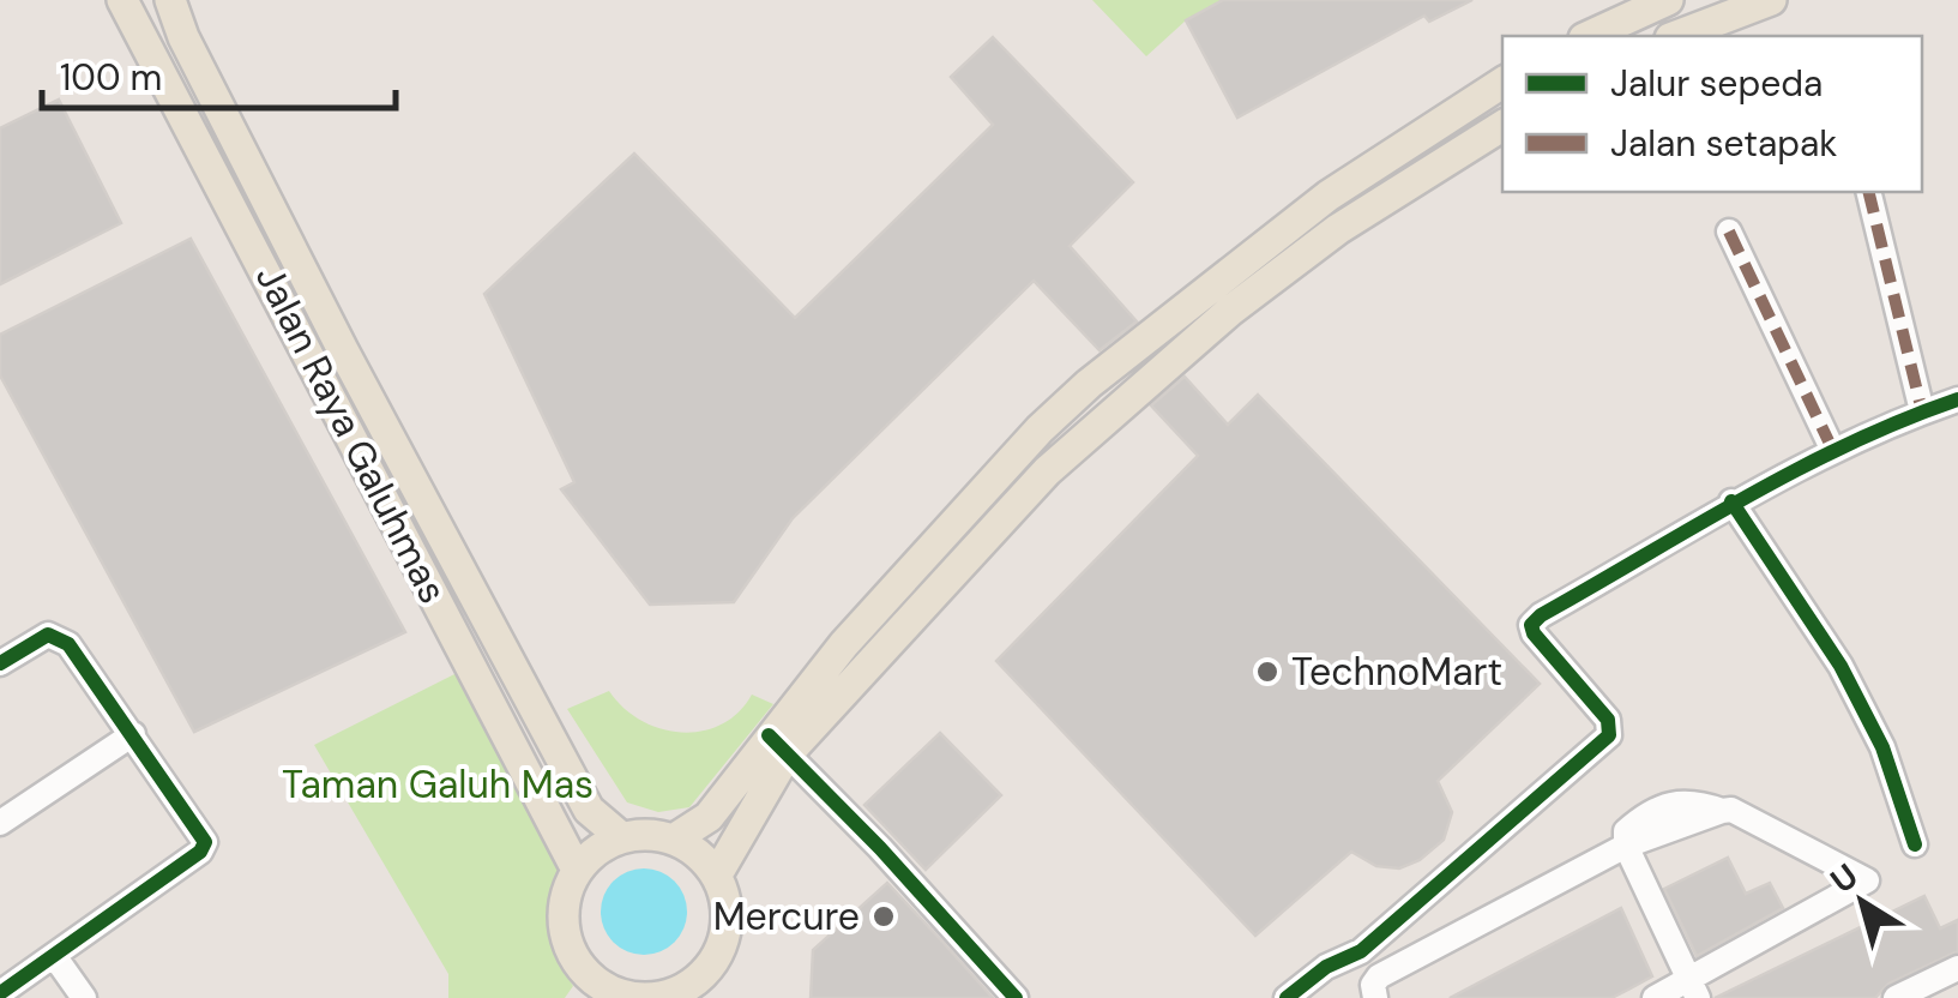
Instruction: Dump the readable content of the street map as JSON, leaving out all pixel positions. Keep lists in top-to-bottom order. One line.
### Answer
{"streets":{"main road":["Jalan Raya Galuhmas"]},"parks":["Taman Galuh Mas"],"places":["TechnoMart","Mercure"],"legend":["Jalur sepeda","Jalan setapak"],"scale_bar":"100 m","north":"top left"}
